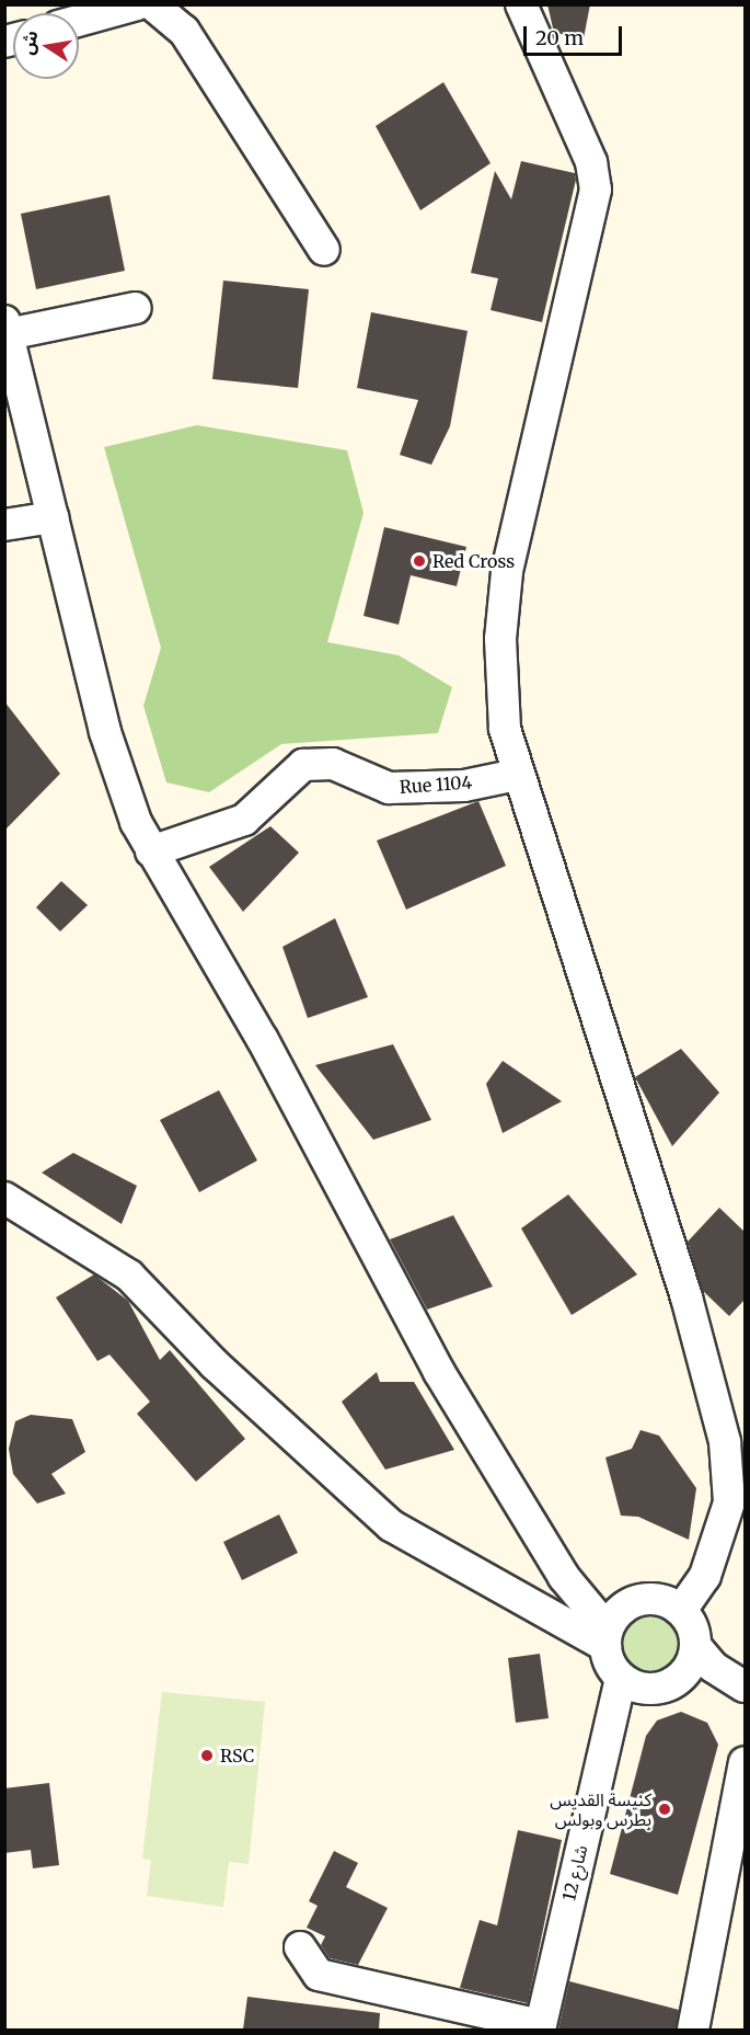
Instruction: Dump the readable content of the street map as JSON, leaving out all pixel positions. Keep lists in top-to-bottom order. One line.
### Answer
{"streets":{"street":["Rue 1104","شارع 12"]},"places":["Red Cross","RSC","كنيسة القديس بطرس وبولس"],"scale_bar":"20 m","north":"left"}
